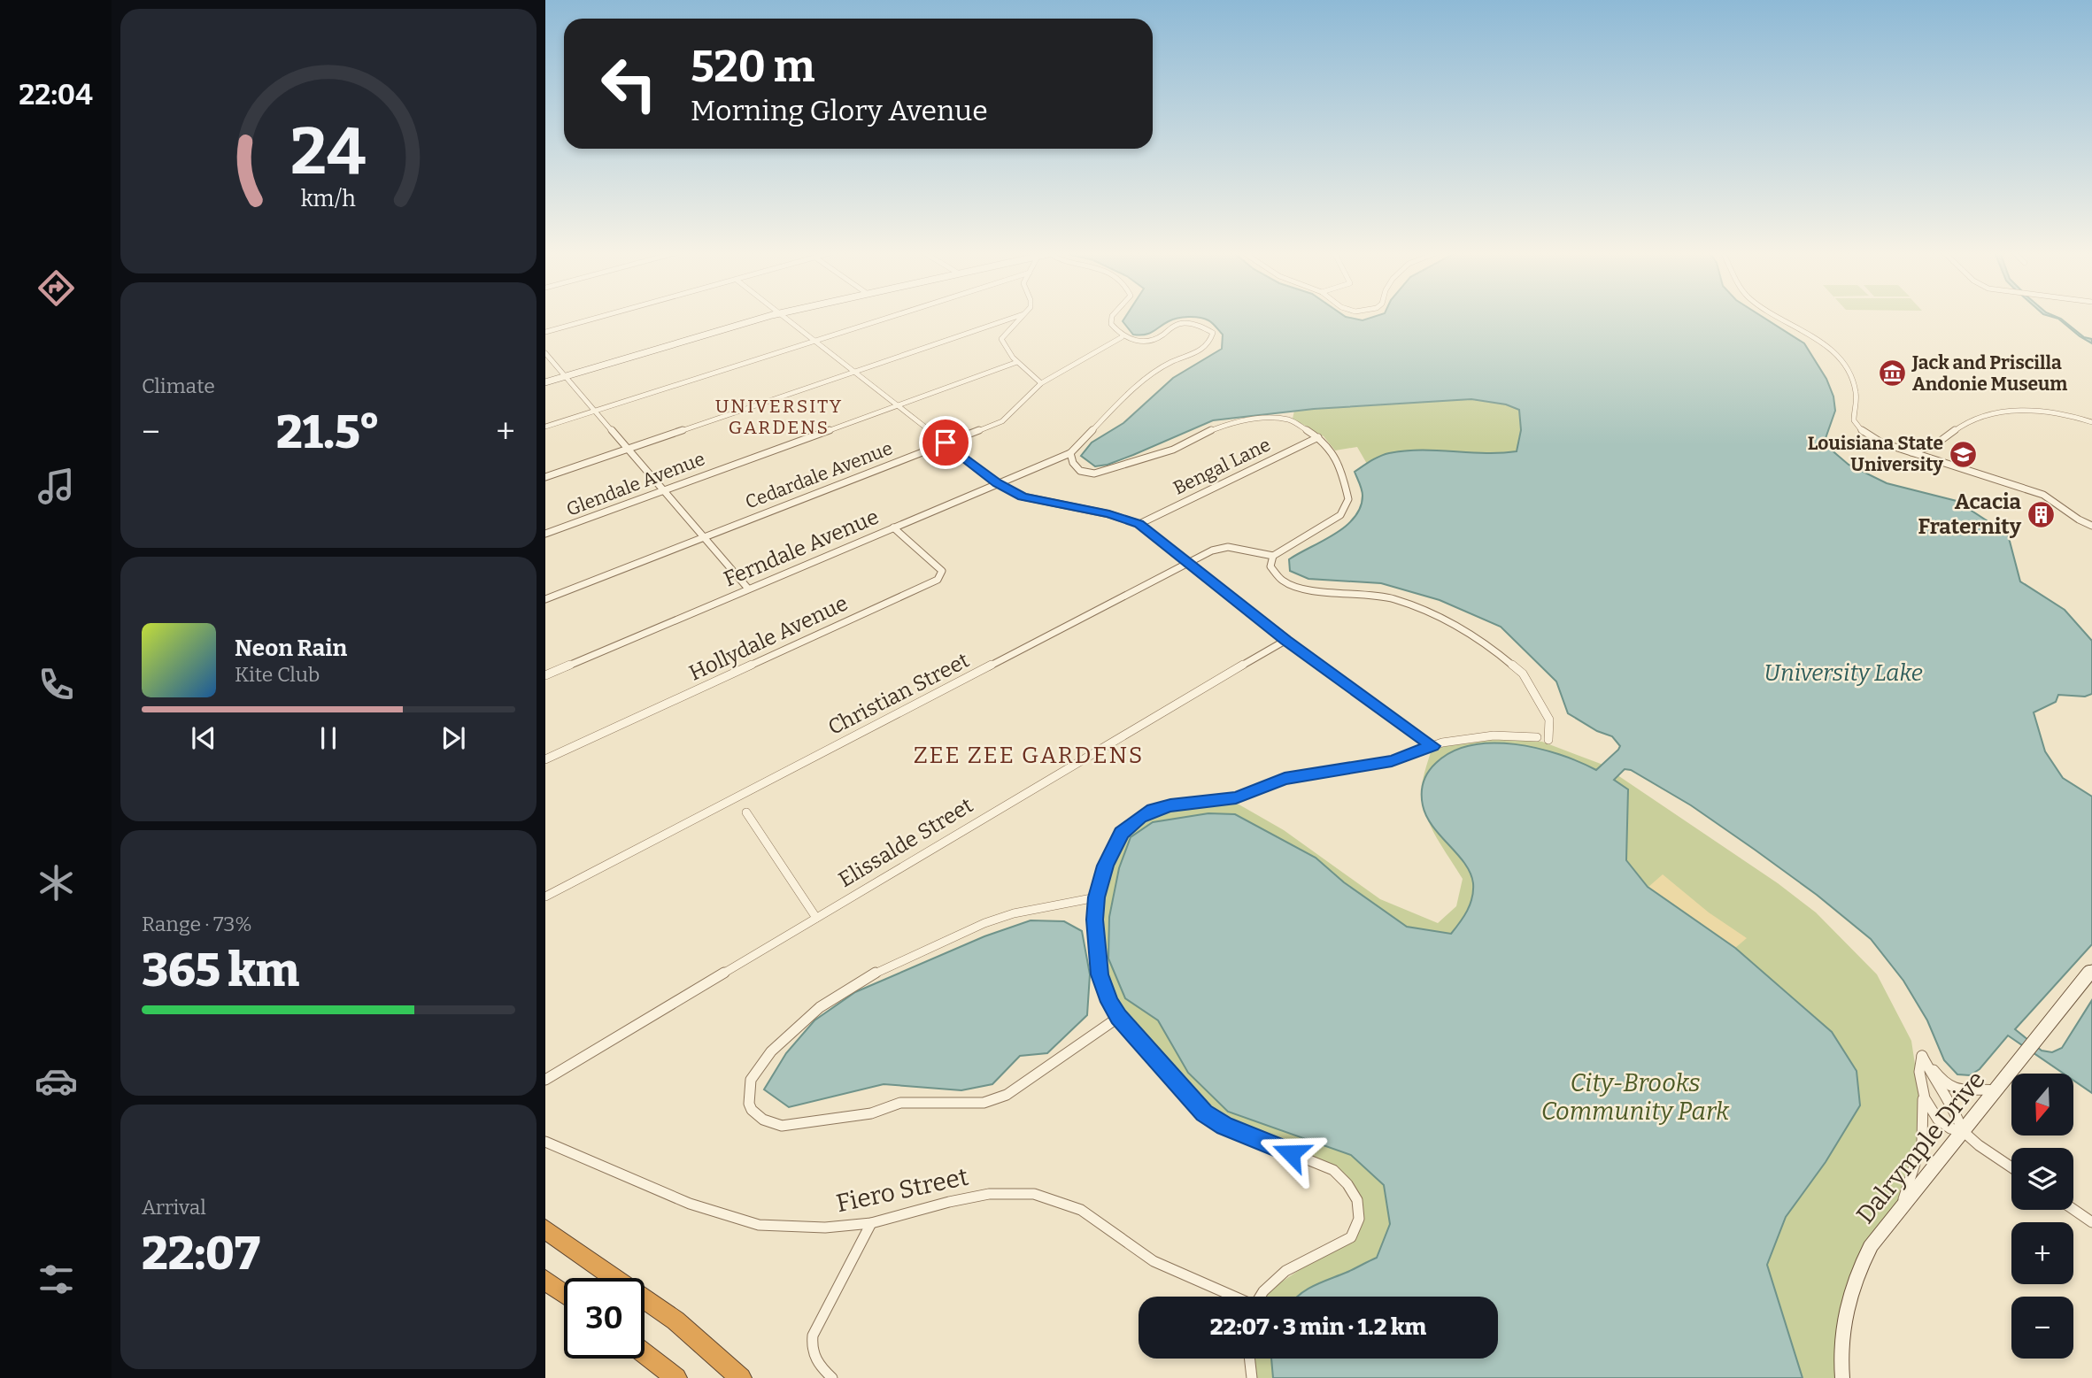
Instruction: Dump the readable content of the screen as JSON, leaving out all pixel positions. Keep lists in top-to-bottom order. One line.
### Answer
{"streets":{"street":["Bengal Lane","Cedardale Avenue","Glendale Avenue","Ferndale Avenue","Hollydale Avenue","Christian Street","Elissalde Street","Dalrymple Drive","Fiero Street"]},"crossings":[["Ferndale Avenue","Hollydale Avenue"]],"districts":["UNIVERSITY GARDENS","ZEE ZEE GARDENS"],"water":["University Lake"],"parks":["City-Brooks Community Park"],"places":{"museum":["Jack and Priscilla Andonie Museum"],"school or university":["Louisiana State University"],"building":["Acacia Fraternity"]},"north":"bottom","page":{"tabs":"22:04","turn":["520 m","Morning Glory Avenue"],"tile":["Climate",["Range · 73%","365 km"],["Arrival","22:07"]],"heat":["−","21.5°","+"],"song":["Neon Rain","Kite Club"],"map_buttons":["+","−"],"limit":"30","trip":"22:07 · 3 min · 1.2 km","gauge":["24","km/h"]}}
